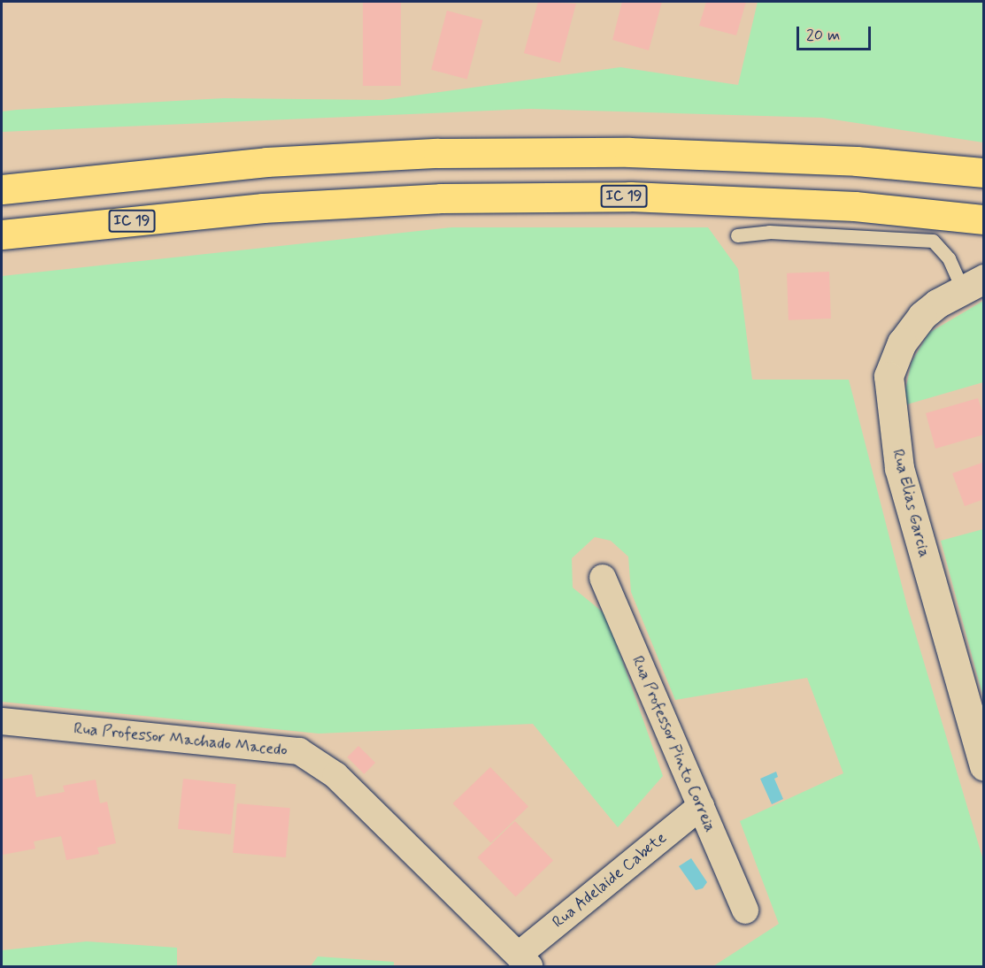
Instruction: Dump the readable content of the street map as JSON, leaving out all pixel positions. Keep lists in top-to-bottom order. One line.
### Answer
{"streets":{"highway":["IC 19"],"street":["Rua Elias Garcia","Rua Professor Machado Macedo","Rua Professor Pinto Correia","Rua Adelaide Cabete"]},"crossings":[["Rua Professor Machado Macedo","Rua Adelaide Cabete"],["Rua Professor Pinto Correia","Rua Adelaide Cabete"]],"scale_bar":"20 m"}
